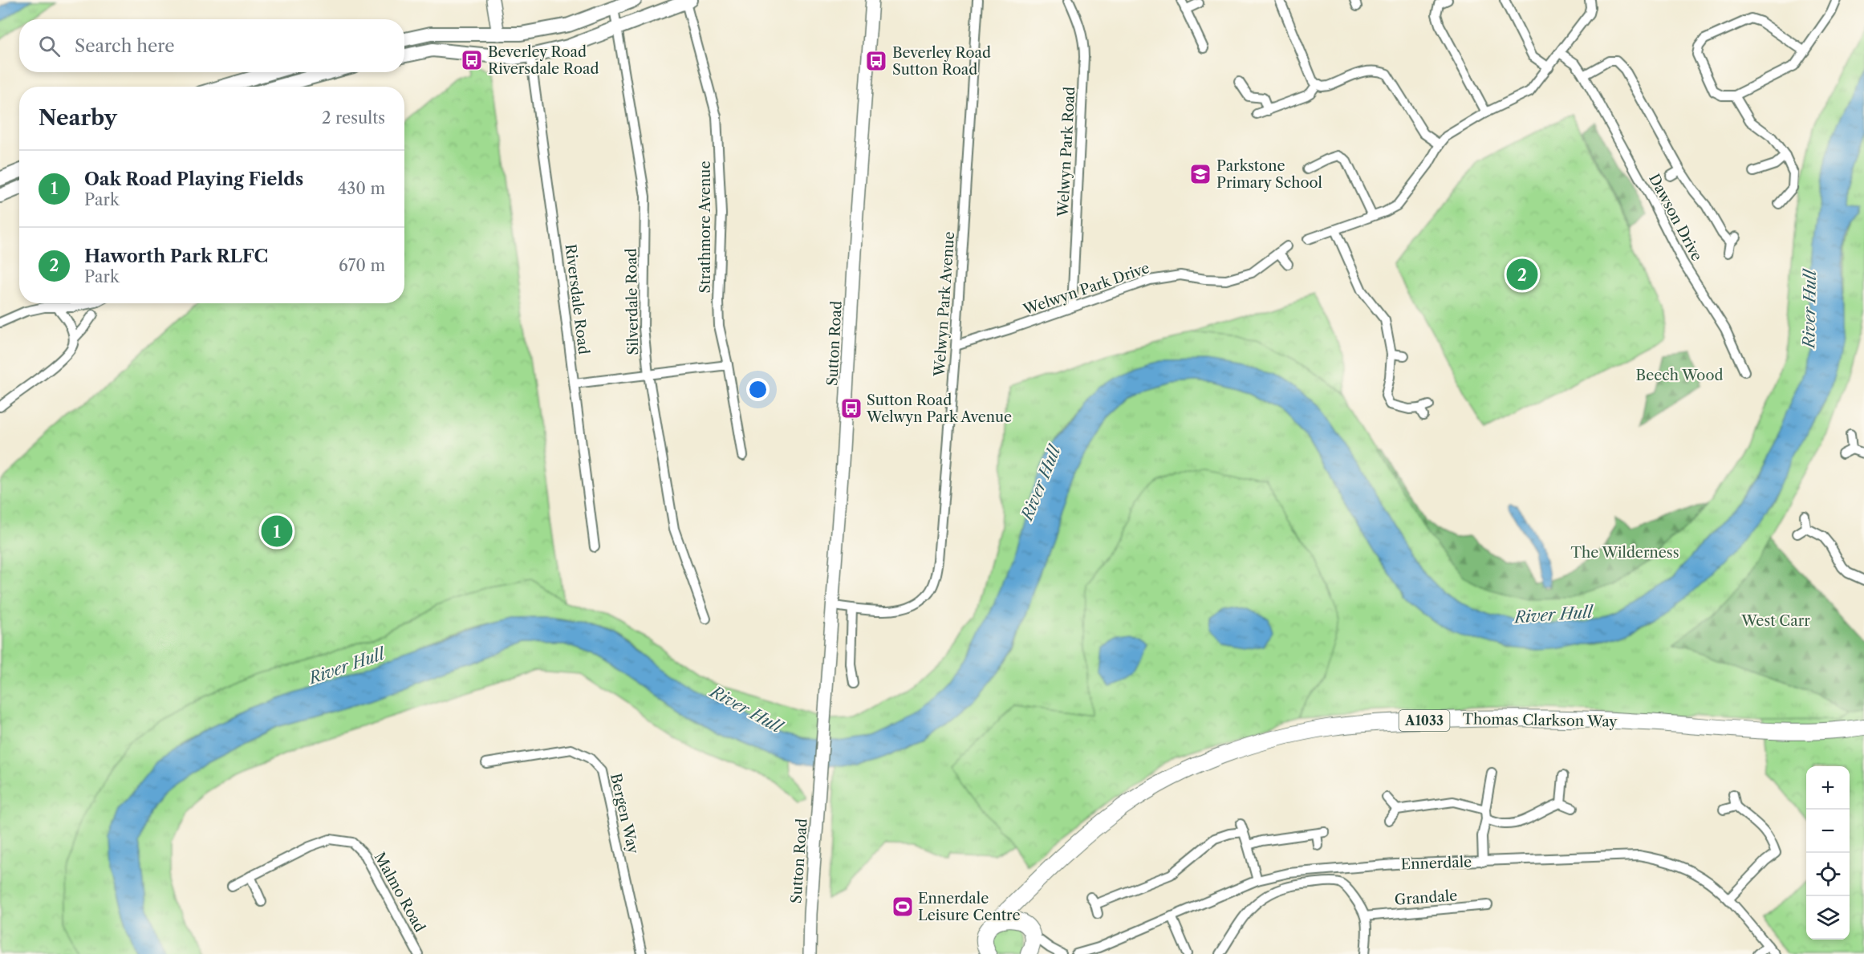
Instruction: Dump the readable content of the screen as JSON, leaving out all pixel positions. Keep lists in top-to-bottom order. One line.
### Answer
{"streets":{"highway":["A1033","Thomas Clarkson Way"],"street":["Welwyn Park Road","Dawson Drive","Strathmore Avenue","Welwyn Park Drive","Riversdale Road","Silverdale Road","Welwyn Park Avenue","Sutton Road","Bergen Way","Ennerdale","Malmo Road","Grandale"]},"crossings":[["Welwyn Park Road","Welwyn Park Drive"],["Welwyn Park Drive","Welwyn Park Avenue"],["Welwyn Park Avenue","Sutton Road"],["A1033","Thomas Clarkson Way"]],"water":["River Hull"],"parks":["Beech Wood","The Wilderness","West Carr"],"places":{"bus stop":["Beverley Road Riversdale Road","Beverley Road Sutton Road","Sutton Road Welwyn Park Avenue"],"school or university":["Parkstone Primary School"],"sports":["Ennerdale Leisure Centre"]},"page":{"search":"Search here","heading":["Nearby","2 results"],"list":[{"mark":"1","name":"Oak Road Playing Fields","note":"Park","value":"430 m"},{"mark":"2","name":"Haworth Park RLFC","note":"Park","value":"670 m"}],"pins":["2","1"],"map_buttons":["+","−"]}}
